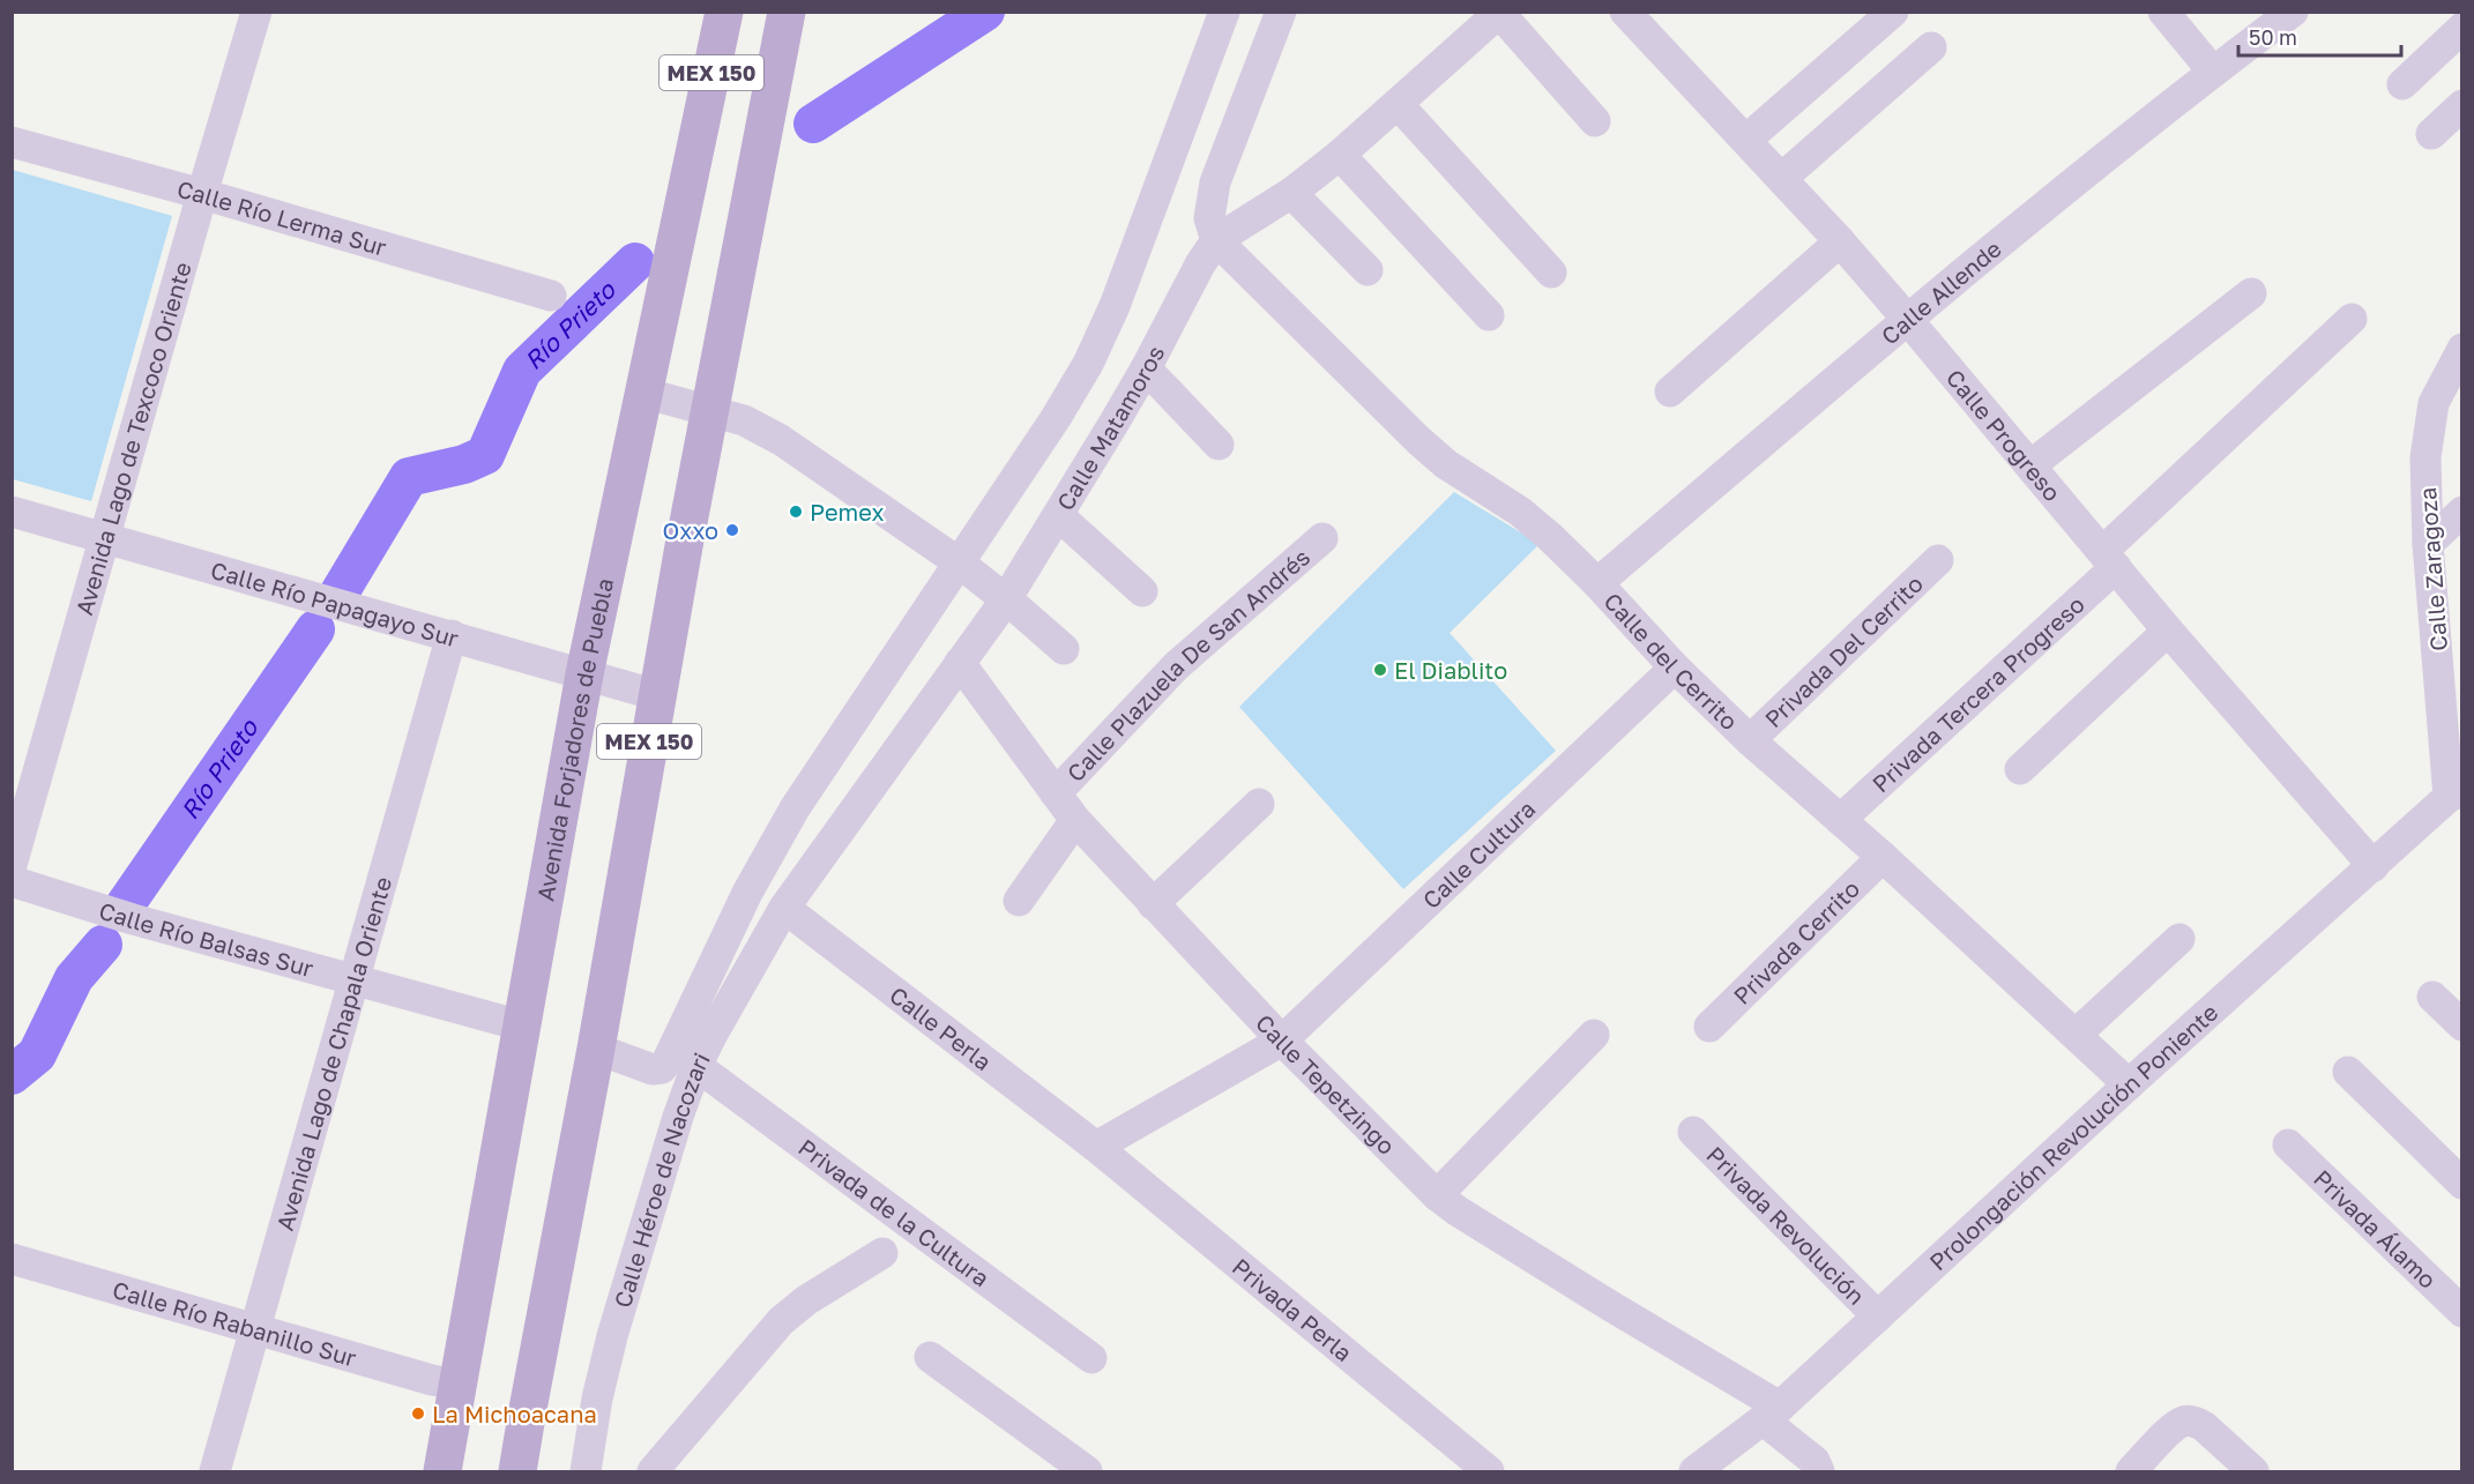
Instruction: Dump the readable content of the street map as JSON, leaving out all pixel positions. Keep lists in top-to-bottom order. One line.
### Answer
{"streets":{"main road":["MEX 150","Avenida Forjadores de Puebla"],"street":["Calle Río Lerma Sur","Calle Allende","Calle Matamoros","Calle Progreso","Avenida Lago de Texcoco Oriente","Calle Zaragoza","Calle Río Papagayo Sur","Privada Del Cerrito","Calle del Cerrito","Calle Plazuela De San Andrés","Privada Tercera Progreso","Calle Cultura","Calle Río Balsas Sur","Privada Cerrito","Calle Perla","Avenida Lago de Chapala Oriente","Calle Tepetzingo","Prolongación Revolución Poniente","Calle Héroe de Nacozari","Privada de la Cultura","Privada Revolución","Privada Álamo","Privada Perla","Calle Río Rabanillo Sur"]},"crossings":[["MEX 150","Calle Río Papagayo Sur"],["Calle Río Lerma Sur","Avenida Lago de Texcoco Oriente"],["Calle Allende","Calle Progreso"],["Calle Allende","Calle del Cerrito"],["Calle Matamoros","Calle del Cerrito"],["Calle Matamoros","Calle Perla"],["Calle Matamoros","Calle Tepetzingo"],["Calle Matamoros","Calle Héroe de Nacozari"],["Calle Progreso","Privada Tercera Progreso"],["Calle Progreso","Prolongación Revolución Poniente"],["Avenida Lago de Texcoco Oriente","Calle Río Papagayo Sur"],["Calle Zaragoza","Prolongación Revolución Poniente"],["Calle Río Papagayo Sur","Avenida Forjadores de Puebla"],["Calle Río Papagayo Sur","Avenida Lago de Chapala Oriente"],["Privada Del Cerrito","Calle del Cerrito"],["Calle del Cerrito","Privada Tercera Progreso"],["Calle del Cerrito","Calle Cultura"],["Calle del Cerrito","Privada Cerrito"],["Calle del Cerrito","Prolongación Revolución Poniente"],["Calle Plazuela De San Andrés","Calle Tepetzingo"],["Avenida Forjadores de Puebla","Calle Río Balsas Sur"],["Avenida Forjadores de Puebla","Calle Río Rabanillo Sur"],["Calle Cultura","Calle Perla"],["Calle Cultura","Calle Tepetzingo"],["Calle Cultura","Privada Perla"],["Calle Río Balsas Sur","Avenida Lago de Chapala Oriente"],["Calle Perla","Calle Héroe de Nacozari"],["Calle Perla","Privada Perla"],["Avenida Lago de Chapala Oriente","Calle Río Rabanillo Sur"],["Calle Tepetzingo","Prolongación Revolución Poniente"],["Prolongación Revolución Poniente","Privada Revolución"],["Calle Héroe de Nacozari","Privada de la Cultura"]],"water":["Río Prieto"],"places":["Pemex","Oxxo","El Diablito","La Michoacana"],"scale_bar":"50 m"}
